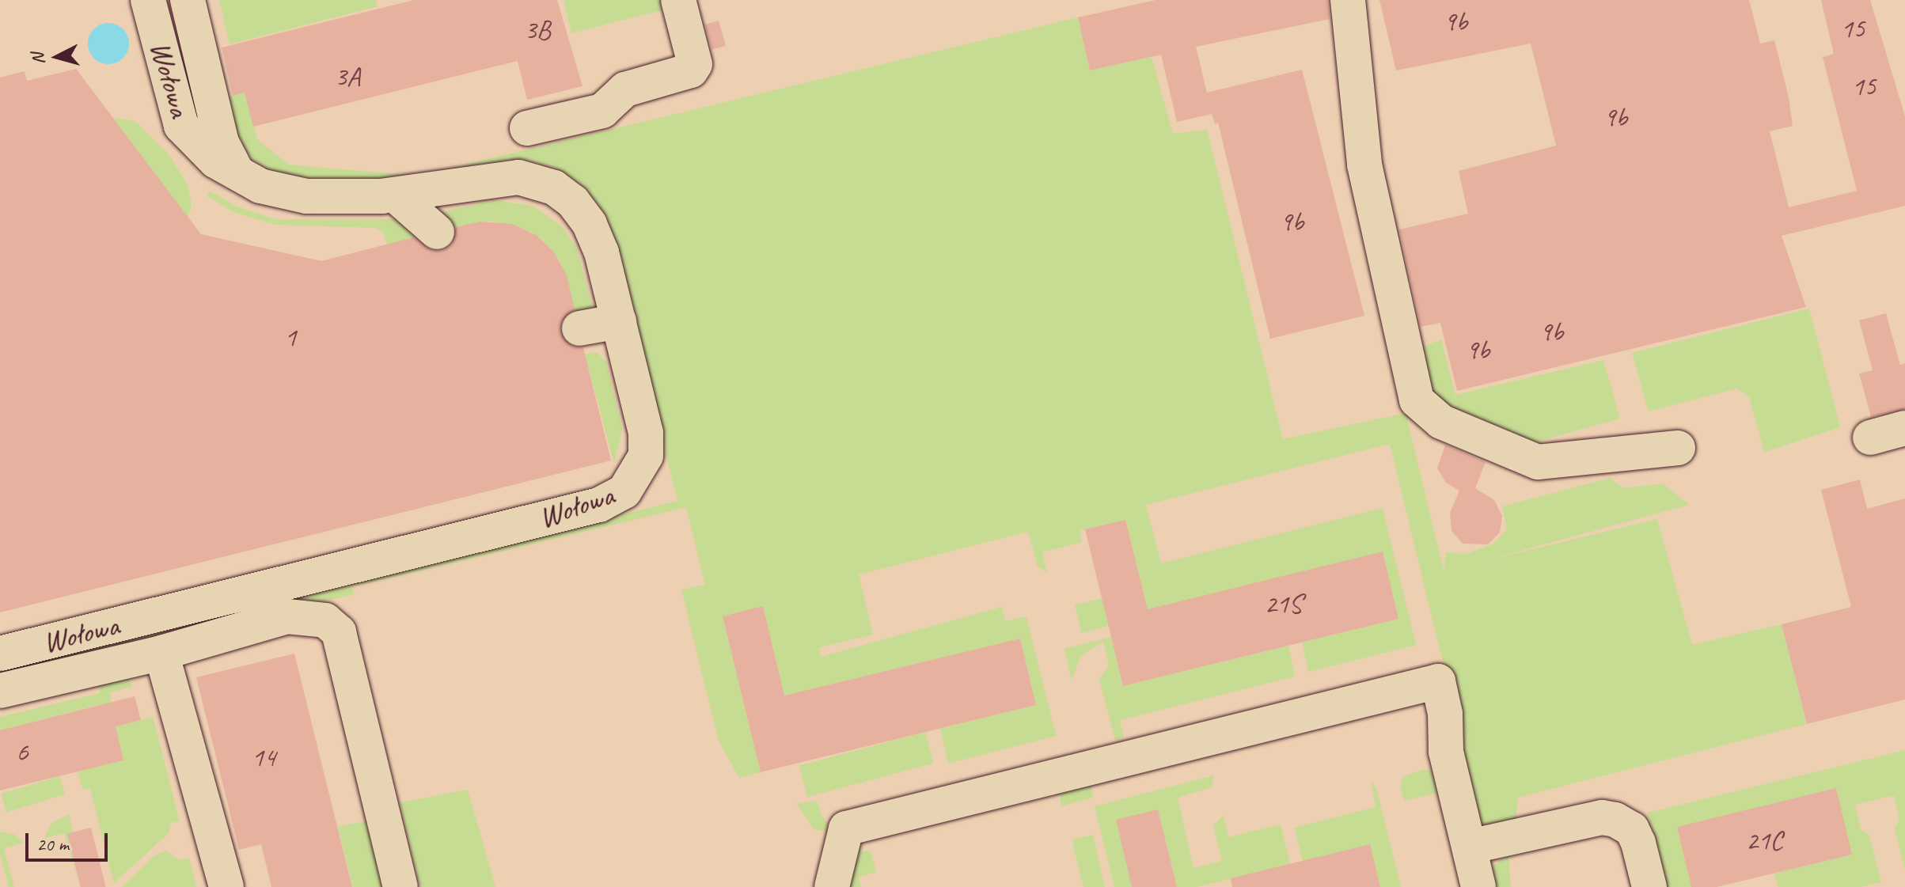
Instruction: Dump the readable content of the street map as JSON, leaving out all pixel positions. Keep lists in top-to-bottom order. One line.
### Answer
{"streets":{"street":["Wołowa"]},"house_numbers":["9b","15","3B","3A","15","9b","9b","9b","1","9b","21S","6","14","21C"],"scale_bar":"20 m","north":"left"}
